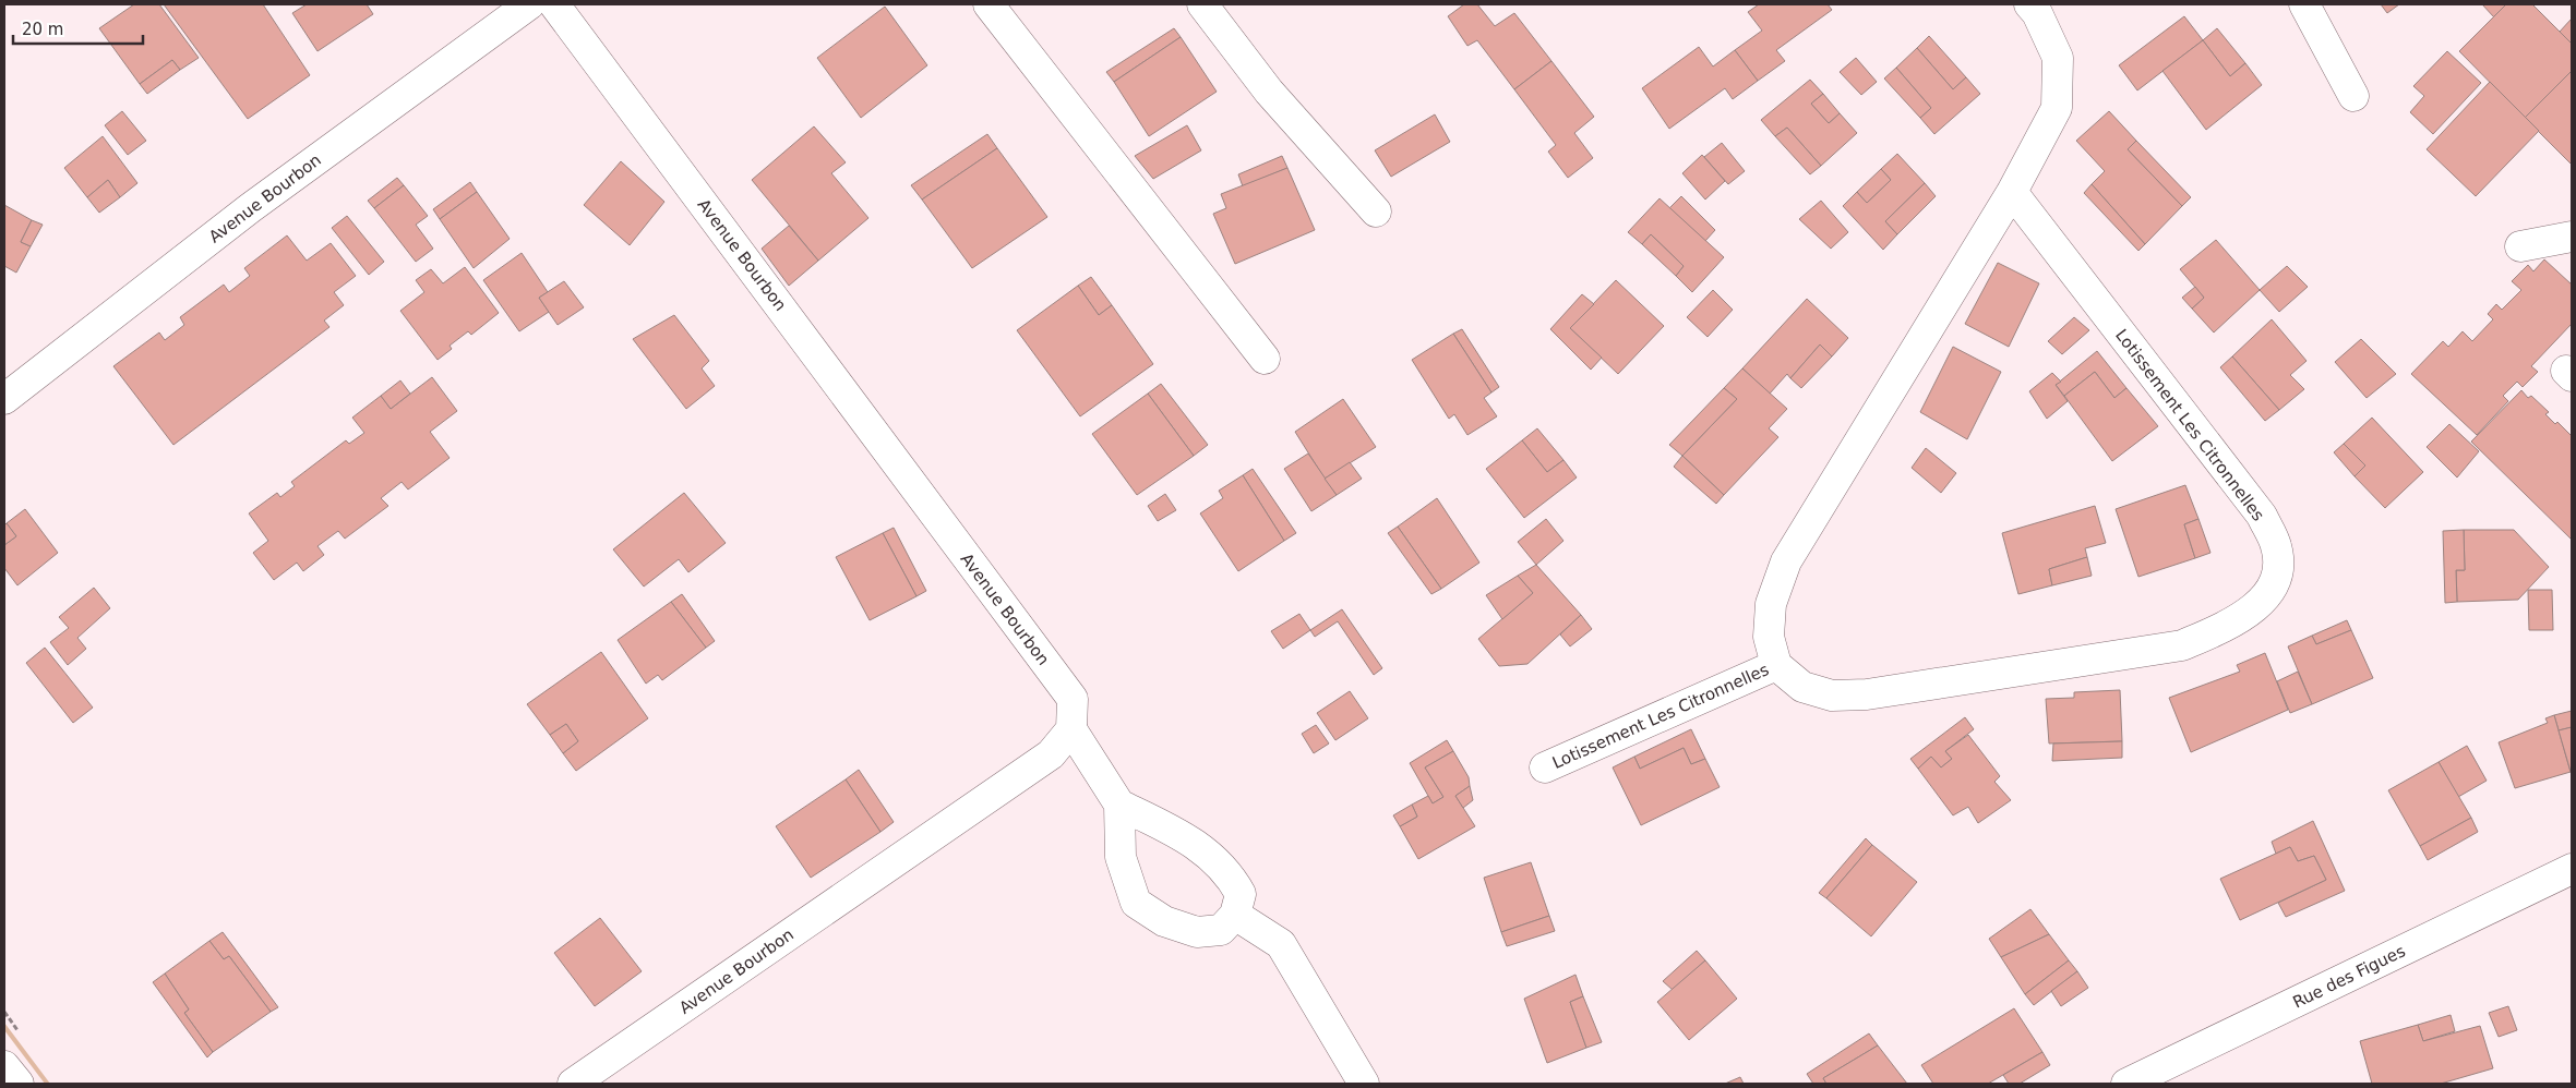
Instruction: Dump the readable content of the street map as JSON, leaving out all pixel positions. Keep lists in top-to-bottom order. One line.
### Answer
{"streets":{"street":["Avenue Bourbon","Lotissement Les Citronnelles","Rue des Figues"]},"scale_bar":"20 m"}
